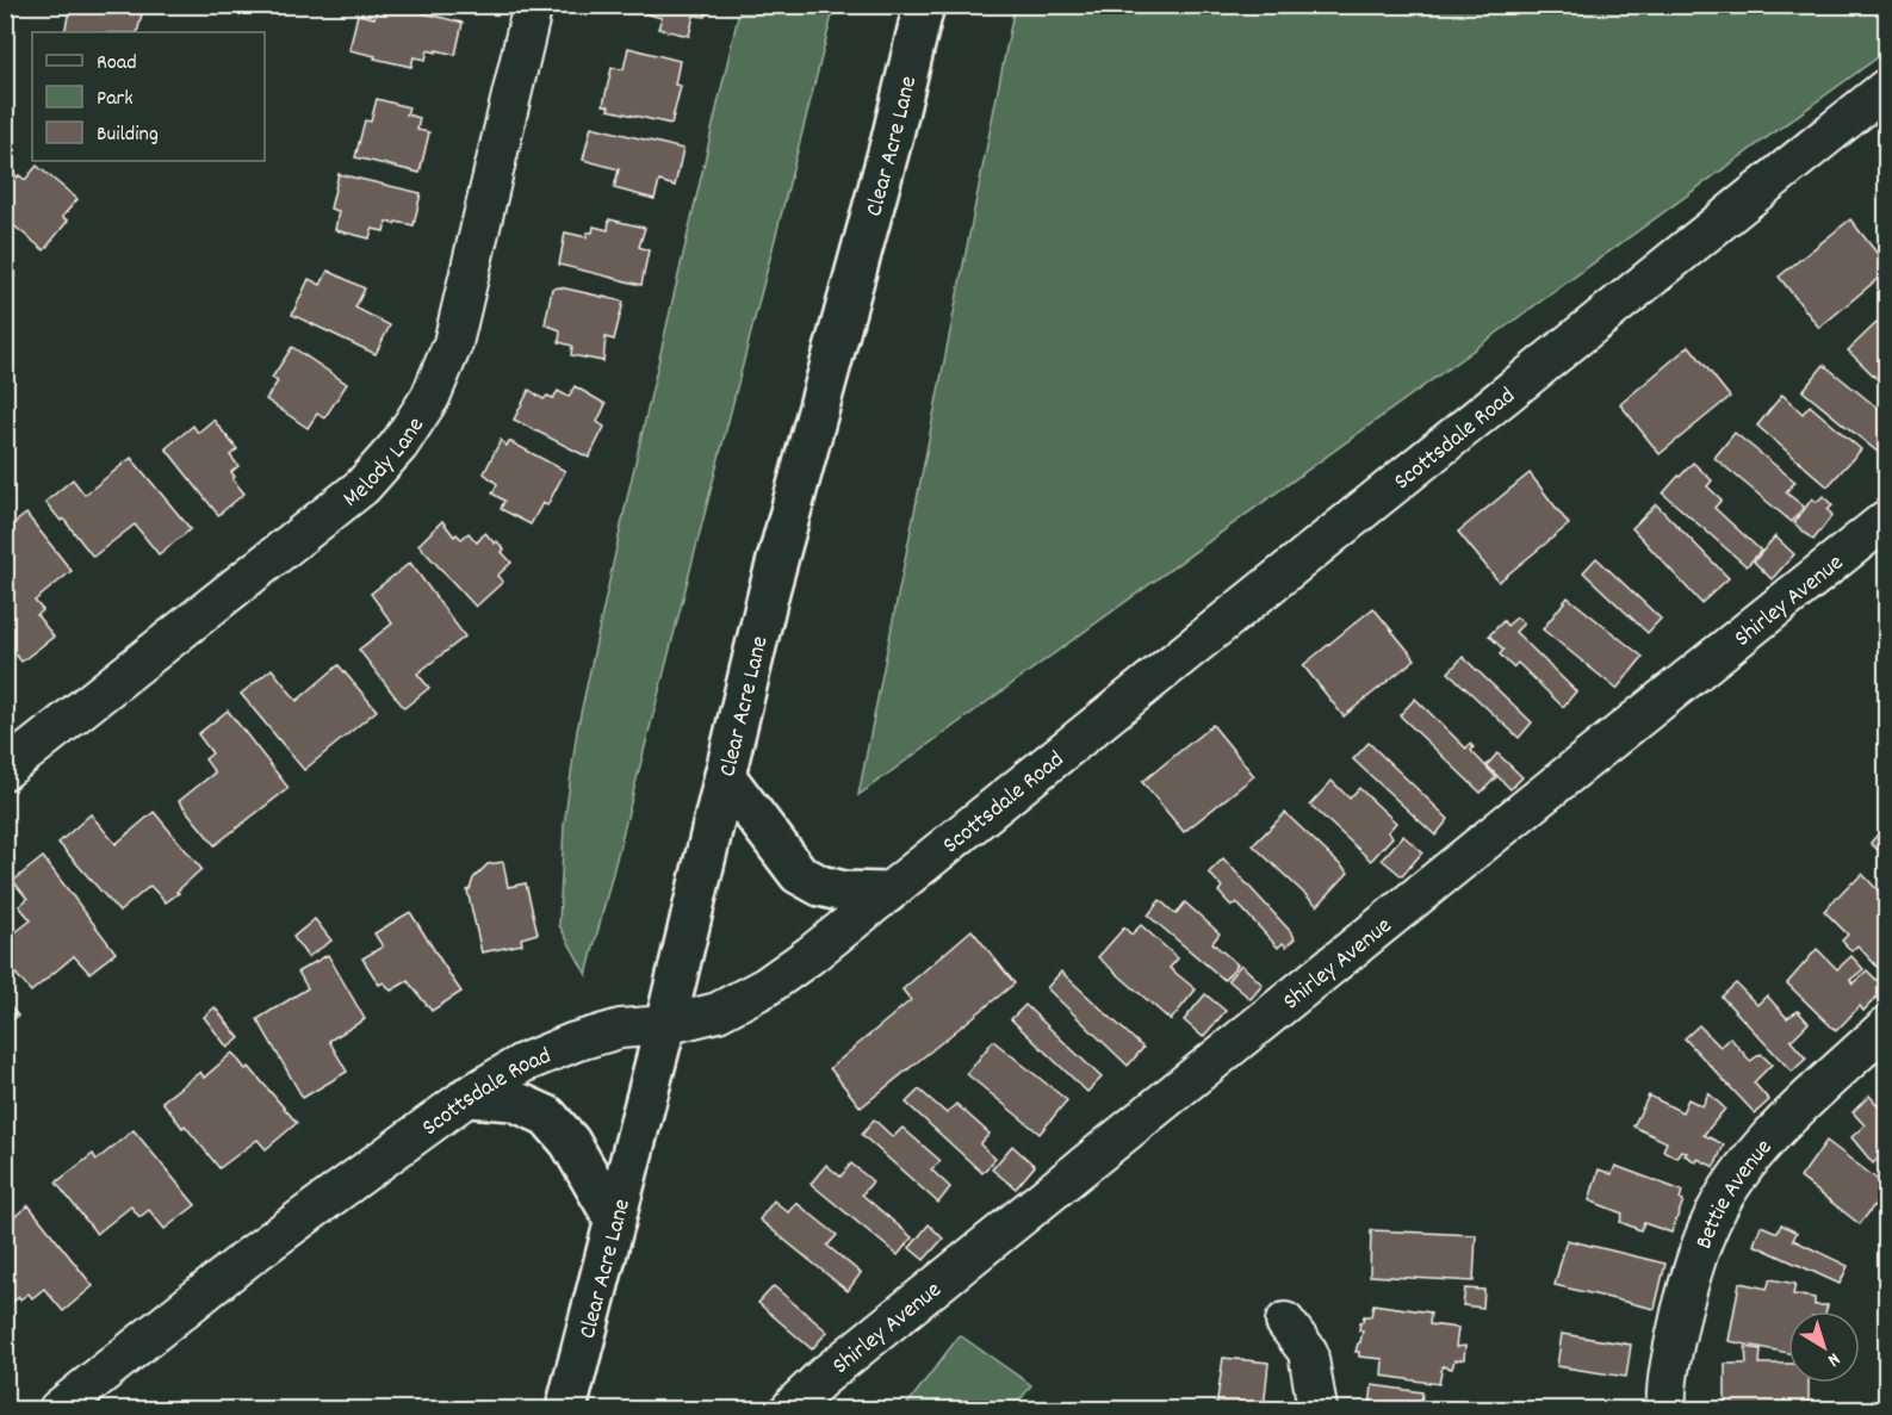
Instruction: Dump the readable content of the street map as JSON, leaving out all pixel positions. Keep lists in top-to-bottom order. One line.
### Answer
{"streets":{"main road":["Clear Acre Lane"],"street":["Scottsdale Road","Melody Lane","Shirley Avenue","Bettie Avenue"]},"crossings":[["Clear Acre Lane","Scottsdale Road"]],"legend":["Road","Park","Building"],"north":"bottom right"}
